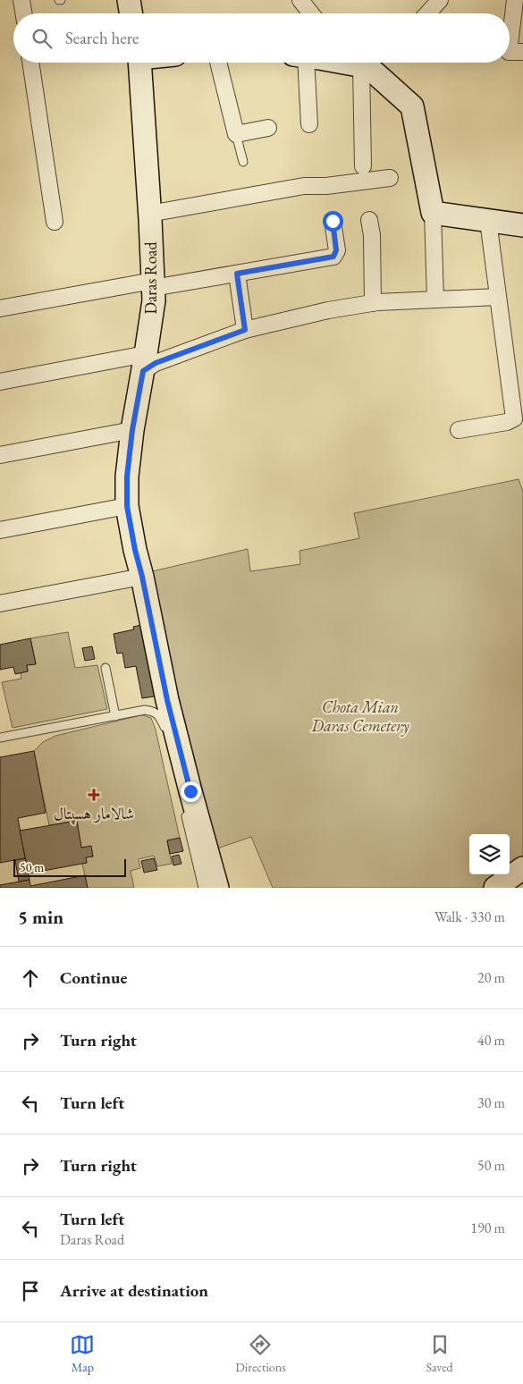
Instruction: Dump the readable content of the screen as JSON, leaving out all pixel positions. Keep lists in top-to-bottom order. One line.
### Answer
{"streets":{"street":["Daras Road"]},"parks":["Chota Mian Daras Cemetery"],"places":{"health":["شالامار ہسپتال"]},"scale_bar":"50 m","page":{"search":"Search here","scale":"50 m","heading":["5 min","Walk · 330 m"],"list":[["Continue","20 m"],["Turn right","40 m"],["Turn left","30 m"],["Turn right","50 m"],["Turn left","Daras Road","190 m"],"Arrive at destination"],"nav":["Map","Directions","Saved"]}}
